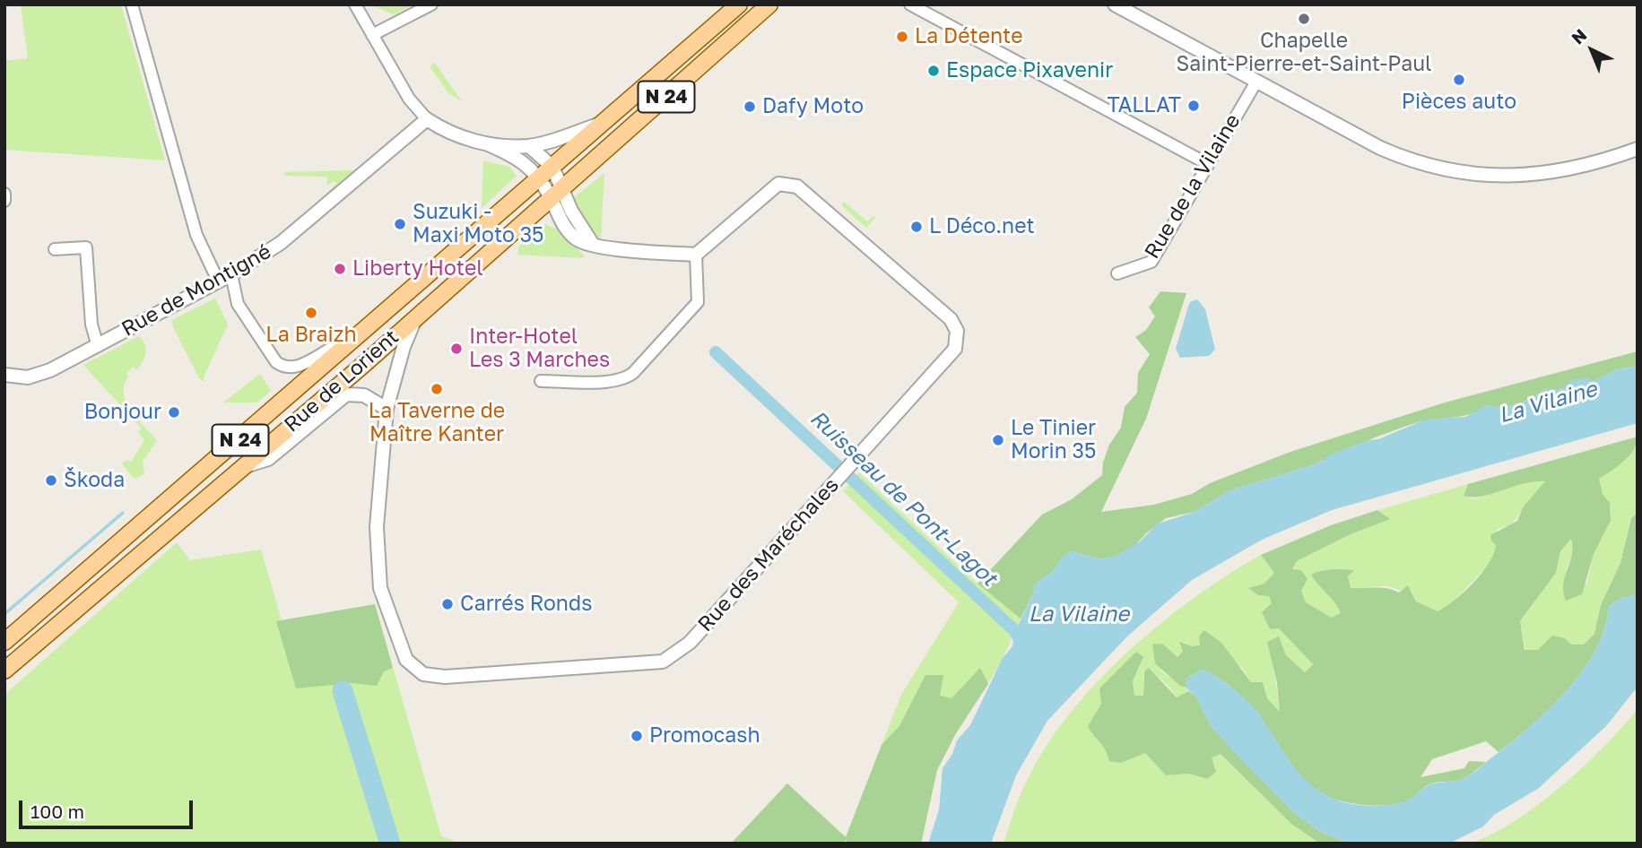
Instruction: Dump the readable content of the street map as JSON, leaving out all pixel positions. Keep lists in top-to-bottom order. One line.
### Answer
{"streets":{"main road":["N 24","Rue de Lorient"],"street":["Rue de la Vilaine","Rue de Montigné","Rue des Maréchales"]},"crossings":[["Rue de Lorient","Rue des Maréchales"]],"water":["La Vilaine","Ruisseau de Pont-Lagot"],"places":["Chapelle Saint-Pierre-et-Saint-Paul","La Détente","Espace Pixavenir","Pièces auto","TALLAT","Dafy Moto","Suzuki - Maxi Moto 35","L Déco.net","Liberty Hotel","La Braizh","Inter-Hotel Les 3 Marches","La Taverne de Maître Kanter","Bonjour","Le Tinier Morin 35","Škoda","Carrés Ronds","Promocash"],"scale_bar":"100 m","north":"top left"}
